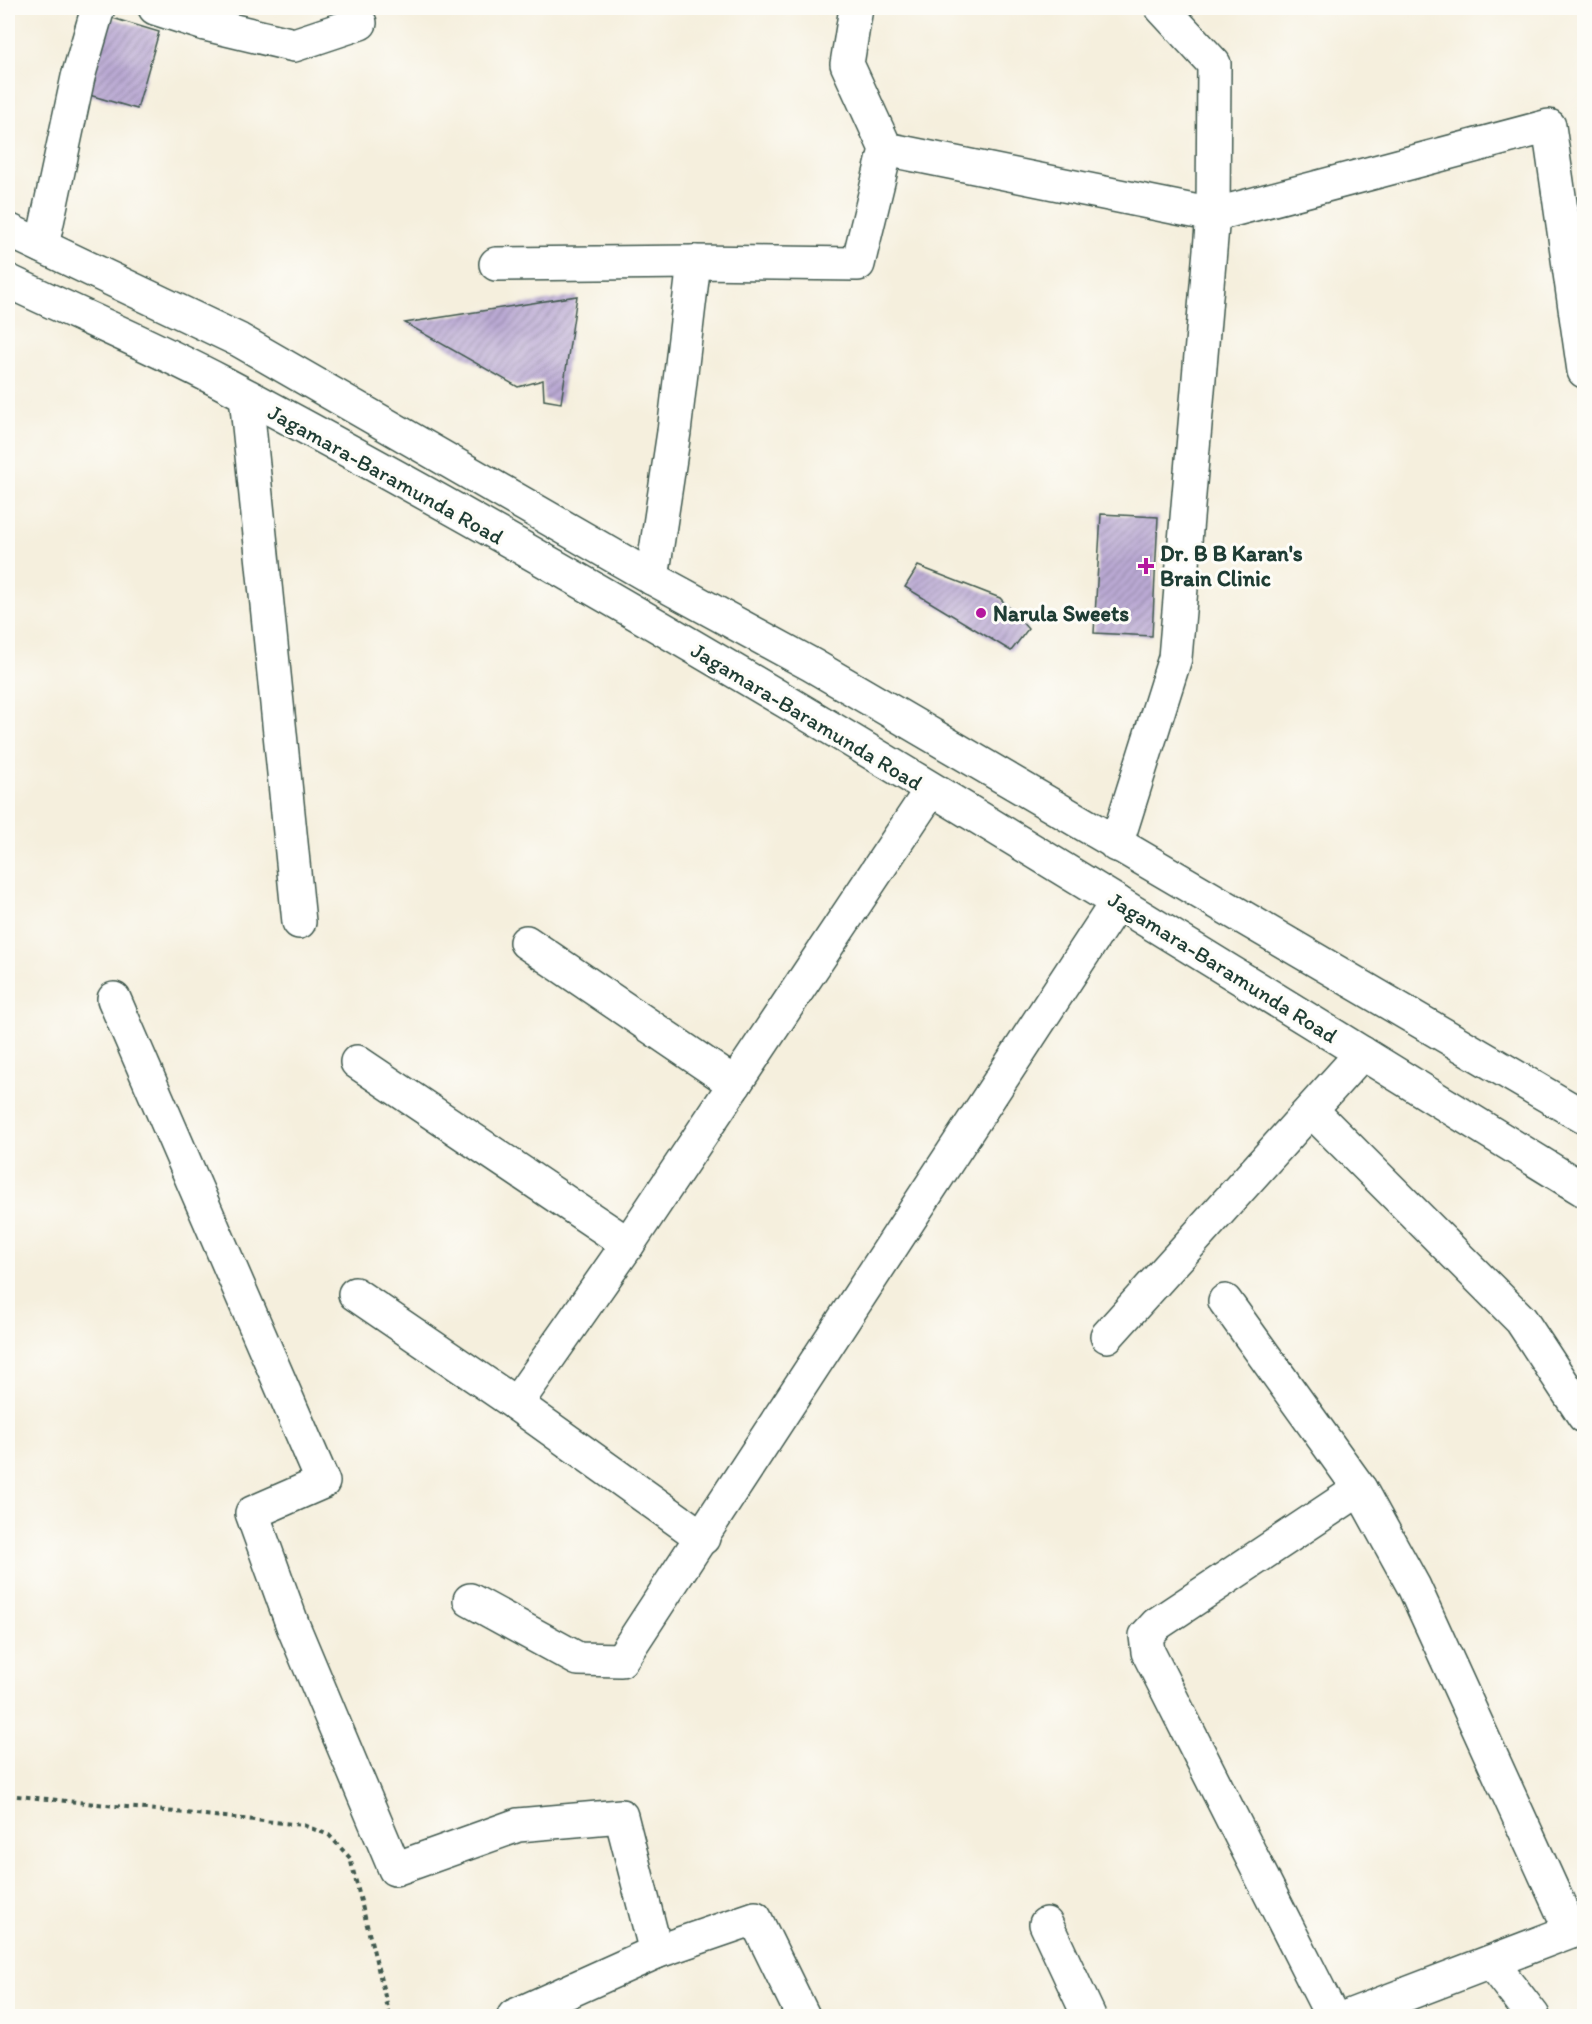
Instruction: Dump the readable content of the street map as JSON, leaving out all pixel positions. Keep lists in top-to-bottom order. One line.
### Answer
{"streets":{"street":["Jagamara-Baramunda Road"]},"places":{"health":["Dr. B B Karan's Brain Clinic"],"other":["Narula Sweets"]}}
